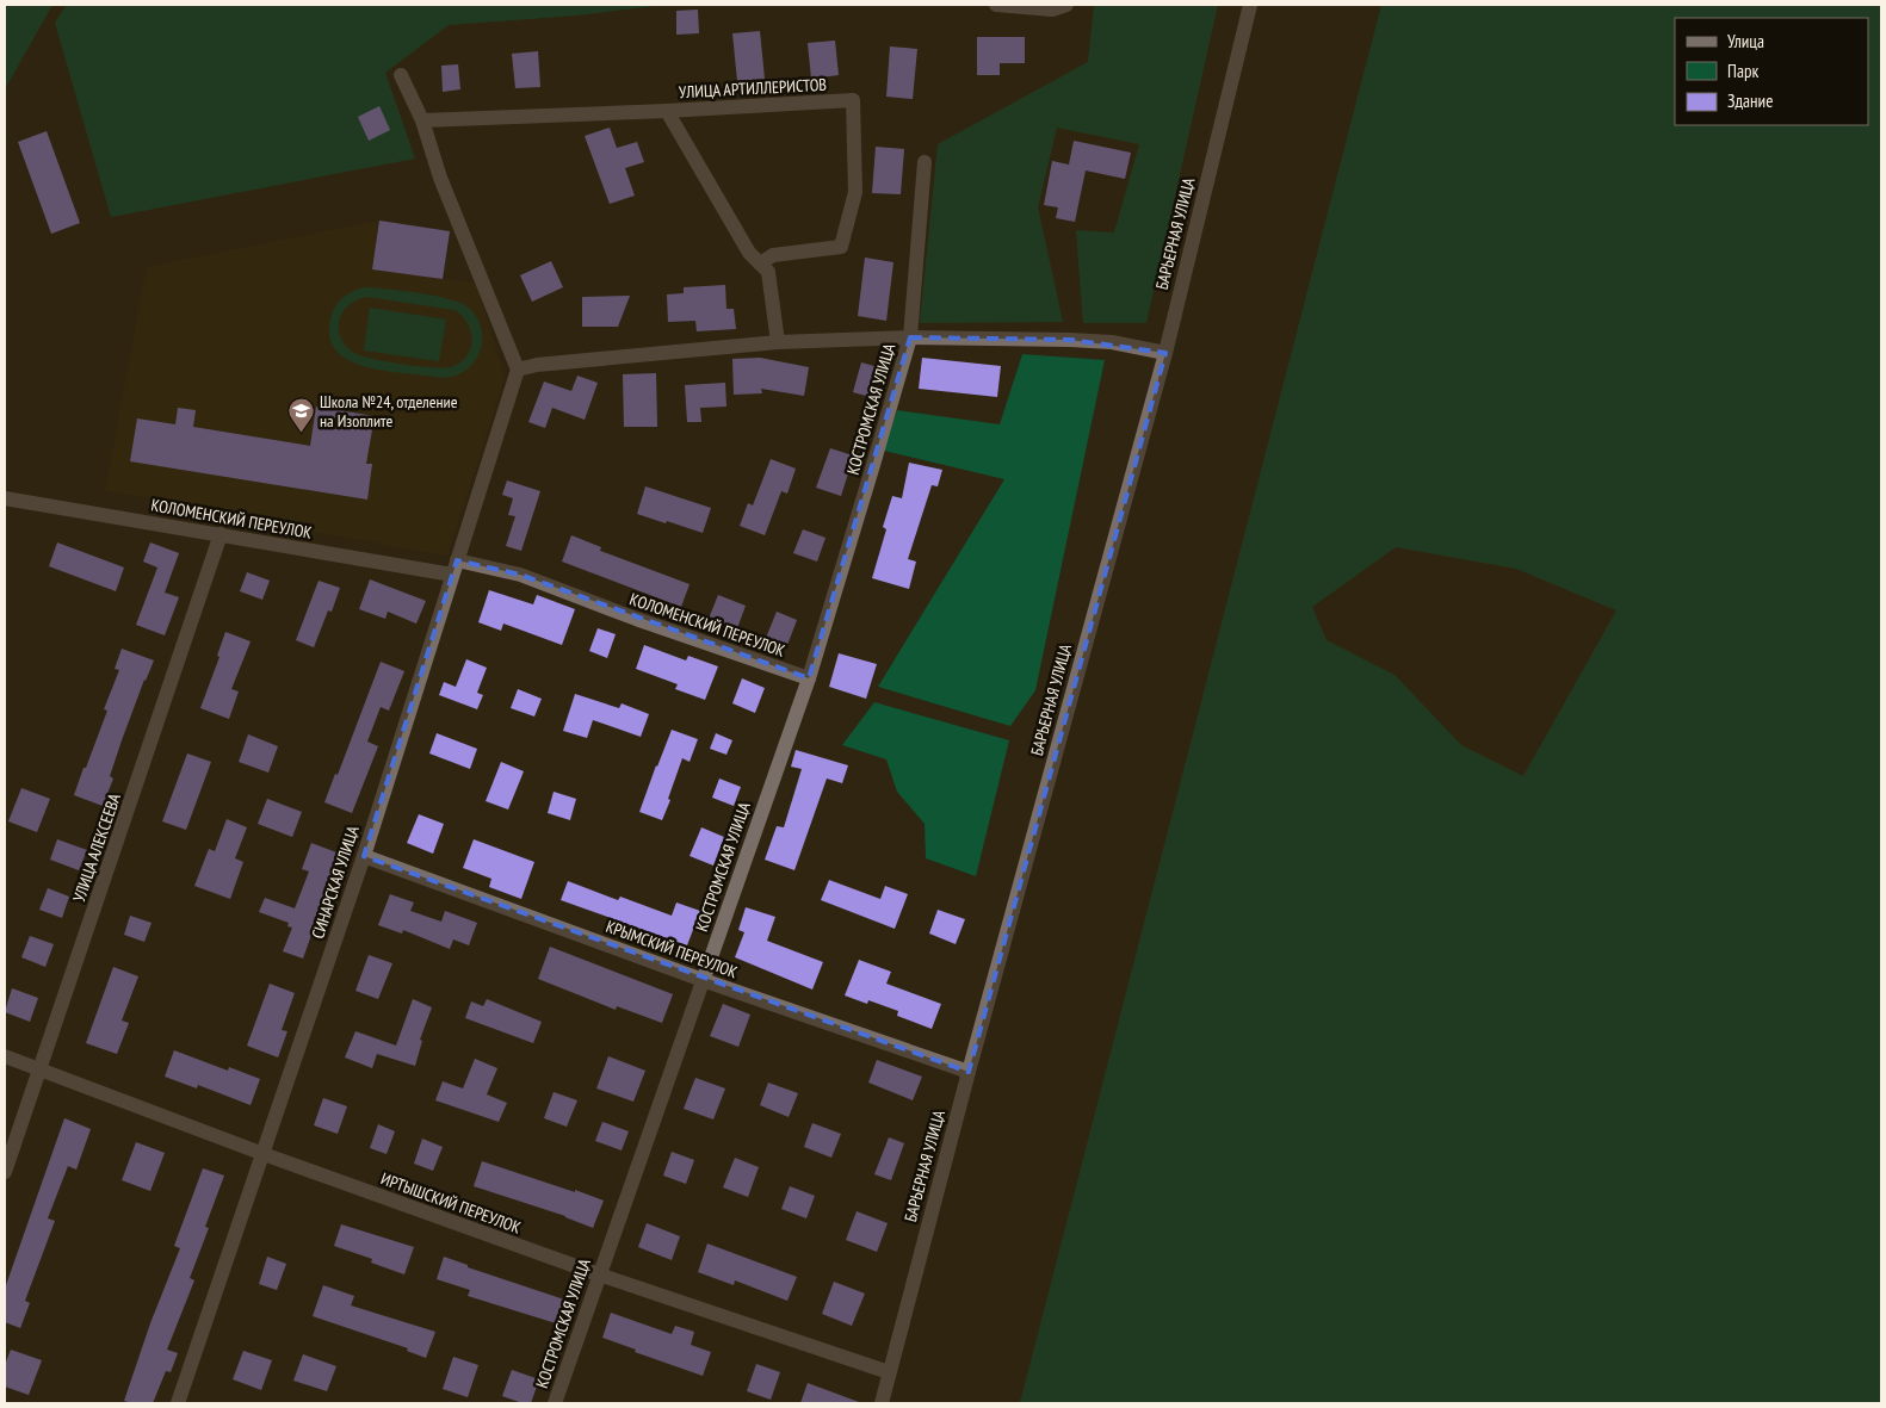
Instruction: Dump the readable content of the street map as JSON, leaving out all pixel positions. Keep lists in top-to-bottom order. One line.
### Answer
{"streets":{"street":["УЛИЦА АРТИЛЛЕРИСТОВ","БАРЬЕРНАЯ УЛИЦА","КОСТРОМСКАЯ УЛИЦА","КОЛОМЕНСКИЙ ПЕРЕУЛОК","УЛИЦА АЛЕКСЕЕВА","СИНАРСКАЯ УЛИЦА","КРЫМСКИЙ ПЕРЕУЛОК","ИРТЫШСКИЙ ПЕРЕУЛОК"]},"crossings":[["БАРЬЕРНАЯ УЛИЦА","КРЫМСКИЙ ПЕРЕУЛОК"],["БАРЬЕРНАЯ УЛИЦА","ИРТЫШСКИЙ ПЕРЕУЛОК"],["КОСТРОМСКАЯ УЛИЦА","КОЛОМЕНСКИЙ ПЕРЕУЛОК"],["КОСТРОМСКАЯ УЛИЦА","КРЫМСКИЙ ПЕРЕУЛОК"],["КОСТРОМСКАЯ УЛИЦА","ИРТЫШСКИЙ ПЕРЕУЛОК"],["КОЛОМЕНСКИЙ ПЕРЕУЛОК","УЛИЦА АЛЕКСЕЕВА"],["КОЛОМЕНСКИЙ ПЕРЕУЛОК","СИНАРСКАЯ УЛИЦА"],["УЛИЦА АЛЕКСЕЕВА","ИРТЫШСКИЙ ПЕРЕУЛОК"],["СИНАРСКАЯ УЛИЦА","КРЫМСКИЙ ПЕРЕУЛОК"],["СИНАРСКАЯ УЛИЦА","ИРТЫШСКИЙ ПЕРЕУЛОК"]],"places":{"school or university":["Школа №24, отделение на Изоплите"]},"legend":["Улица","Парк","Здание"]}
